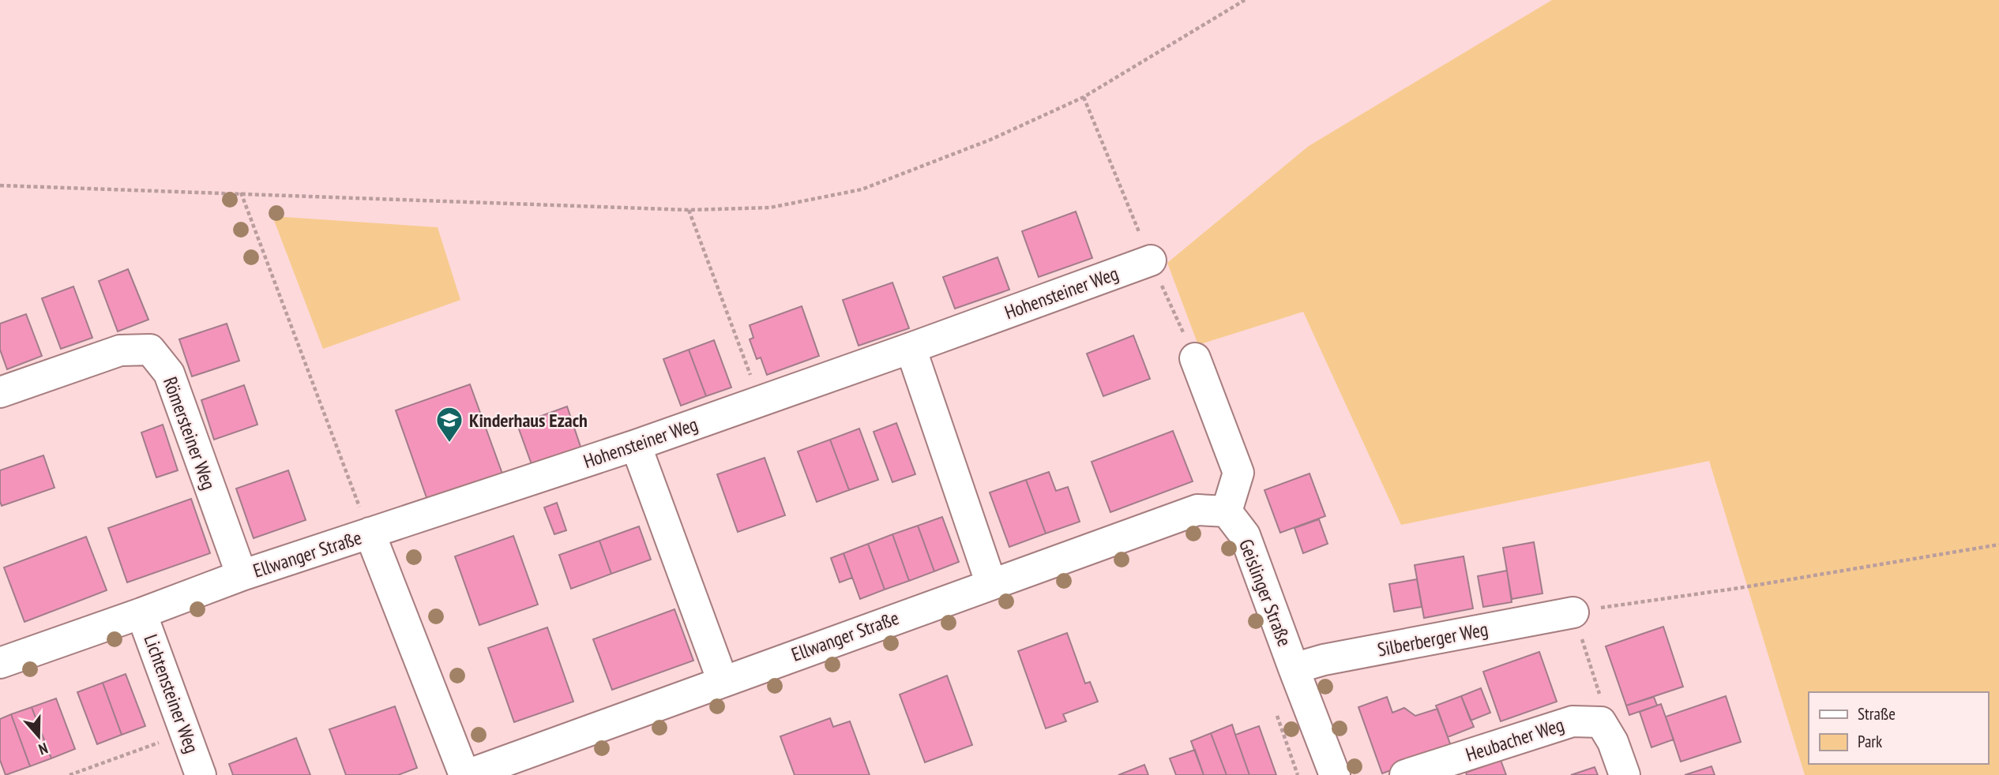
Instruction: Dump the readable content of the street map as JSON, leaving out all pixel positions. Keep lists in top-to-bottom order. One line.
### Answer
{"streets":{"street":["Hohensteiner Weg","Römersteiner Weg","Ellwanger Straße","Geislinger Straße","Silberberger Weg","Lichtensteiner Weg","Heubacher Weg"]},"crossings":[["Hohensteiner Weg","Ellwanger Straße"],["Römersteiner Weg","Ellwanger Straße"],["Ellwanger Straße","Geislinger Straße"],["Ellwanger Straße","Lichtensteiner Weg"],["Geislinger Straße","Silberberger Weg"]],"places":{"school or university":["Kinderhaus Ezach"]},"legend":["Straße","Park"],"north":"bottom"}
